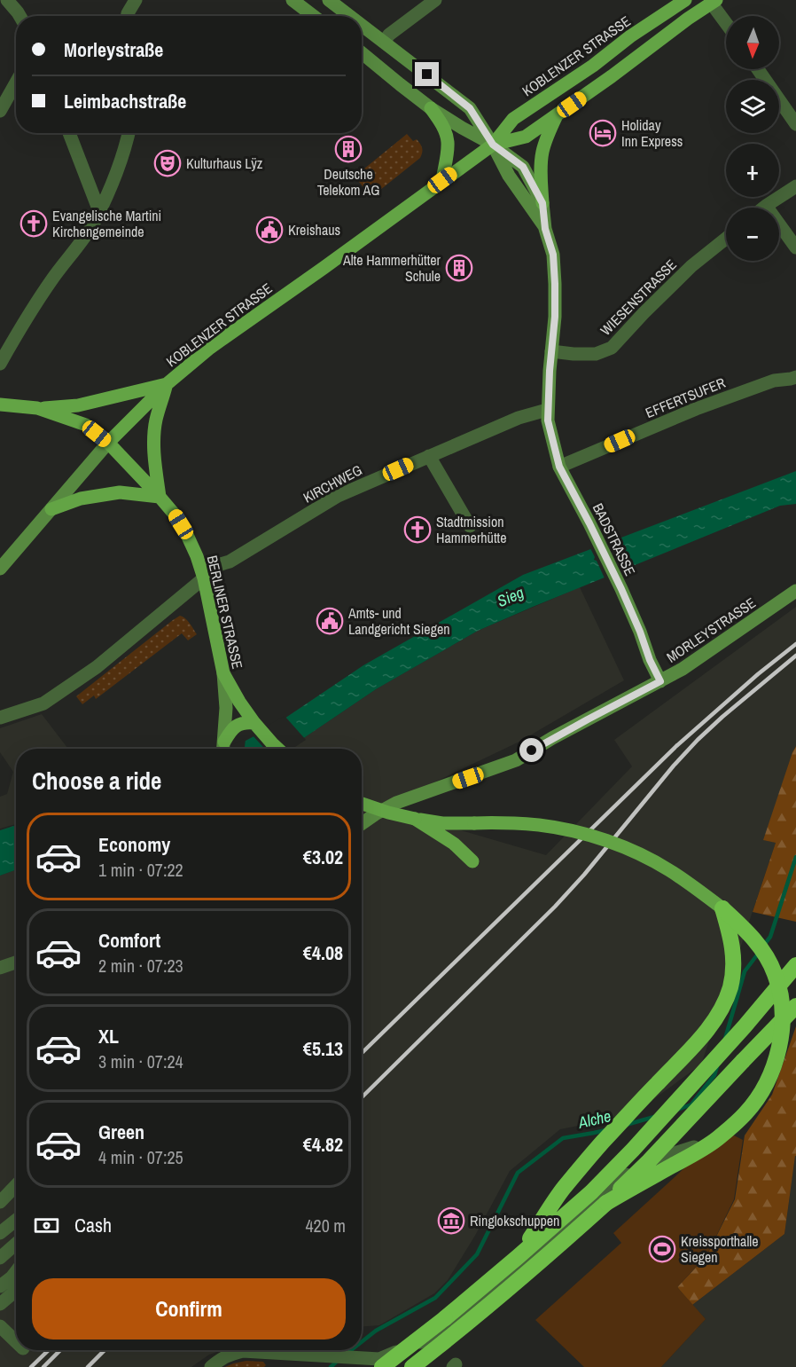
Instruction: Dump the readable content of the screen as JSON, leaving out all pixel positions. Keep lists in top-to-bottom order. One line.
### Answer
{"streets":{"main road":["KOBLENZER STRASSE","BADSTRASSE","BERLINER STRASSE","MORLEYSTRASSE"],"street":["WIESENSTRASSE","EFFERTSUFER","KIRCHWEG"]},"crossings":[["KOBLENZER STRASSE","BERLINER STRASSE"],["EFFERTSUFER","BADSTRASSE"],["KIRCHWEG","BADSTRASSE"],["KIRCHWEG","BERLINER STRASSE"],["BADSTRASSE","MORLEYSTRASSE"]],"water":["Sieg","Alche"],"places":{"hotel":["Holiday Inn Express"],"building":["Deutsche Telekom AG","Alte Hammerhütter Schule"],"theatre":["Kulturhaus Lÿz"],"church":["Evangelische Martini Kirchengemeinde","Stadtmission Hammerhütte"],"public building":["Kreishaus","Amts- und Landgericht Siegen"],"museum":["Ringlokschuppen"],"sports":["Kreissporthalle Siegen"]},"north":"bottom","page":{"map_buttons":["+","−"],"banner":["Morleystraße","Leimbachstraße"],"heading":"Choose a ride","list":[{"name":"Economy","note":"1 min · 07:22","value":"€3.02"},{"name":"Comfort","note":"2 min · 07:23","value":"€4.08"},{"name":"XL","note":"3 min · 07:24","value":"€5.13"},{"name":"Green","note":"4 min · 07:25","value":"€4.82"}],"pay":["Cash","420 m"],"buttons":"Confirm"}}
